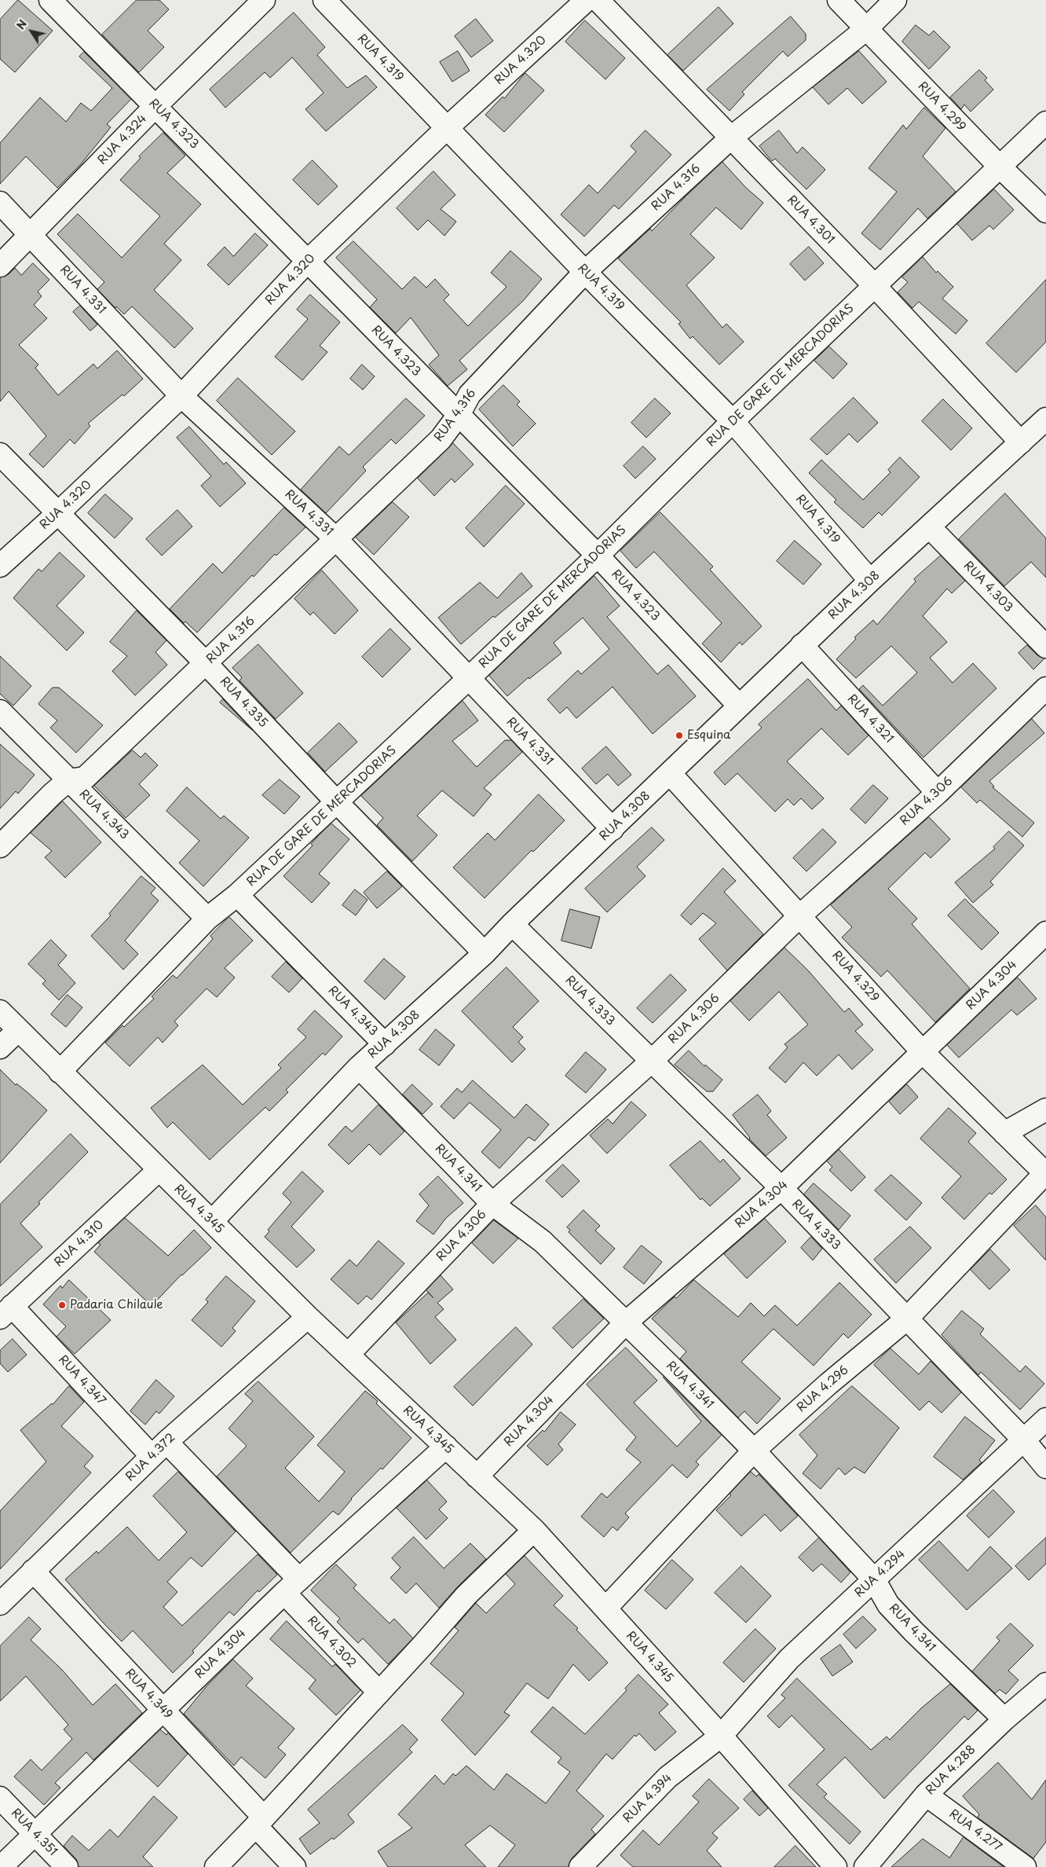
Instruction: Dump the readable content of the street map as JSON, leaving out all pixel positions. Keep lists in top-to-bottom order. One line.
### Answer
{"streets":{"street":["RUA 4.319","RUA 4.320","RUA 4.299","RUA 4.323","RUA 4.324","RUA 4.316","RUA 4.301","RUA 4.331","RUA DE GARE DE MERCADORIAS","RUA 4.303","RUA 4.308","RUA 4.335","RUA 4.321","RUA 4.306","RUA 4.343","RUA 4.329","RUA 4.304","RUA 4.333","RUA 4.341","RUA 4.345","RUA 4.310","RUA 4.347","RUA 4.296","RUA 4.372","RUA 4.294","RUA 4.302","RUA 4.349","RUA 4.288","RUA 4.394","RUA 4.277","RUA 4.351"]},"crossings":[["RUA 4.319","RUA 4.320"],["RUA 4.319","RUA 4.316"],["RUA 4.319","RUA DE GARE DE MERCADORIAS"],["RUA 4.319","RUA 4.308"],["RUA 4.320","RUA 4.323"],["RUA 4.320","RUA 4.331"],["RUA 4.320","RUA 4.335"],["RUA 4.299","RUA 4.316"],["RUA 4.299","RUA DE GARE DE MERCADORIAS"],["RUA 4.323","RUA 4.324"],["RUA 4.323","RUA 4.316"],["RUA 4.323","RUA DE GARE DE MERCADORIAS"],["RUA 4.323","RUA 4.308"],["RUA 4.324","RUA 4.331"],["RUA 4.316","RUA 4.301"],["RUA 4.316","RUA 4.331"],["RUA 4.316","RUA 4.335"],["RUA 4.316","RUA 4.343"],["RUA 4.301","RUA DE GARE DE MERCADORIAS"],["RUA 4.301","RUA 4.308"],["RUA 4.331","RUA DE GARE DE MERCADORIAS"],["RUA 4.331","RUA 4.308"],["RUA DE GARE DE MERCADORIAS","RUA 4.335"],["RUA DE GARE DE MERCADORIAS","RUA 4.343"],["RUA DE GARE DE MERCADORIAS","RUA 4.345"],["RUA 4.303","RUA 4.308"],["RUA 4.308","RUA 4.335"],["RUA 4.308","RUA 4.321"],["RUA 4.308","RUA 4.343"],["RUA 4.308","RUA 4.329"],["RUA 4.308","RUA 4.333"],["RUA 4.308","RUA 4.341"],["RUA 4.308","RUA 4.345"],["RUA 4.321","RUA 4.306"],["RUA 4.306","RUA 4.329"],["RUA 4.306","RUA 4.333"],["RUA 4.306","RUA 4.341"],["RUA 4.306","RUA 4.345"],["RUA 4.329","RUA 4.304"],["RUA 4.329","RUA 4.296"],["RUA 4.304","RUA 4.333"],["RUA 4.304","RUA 4.341"],["RUA 4.304","RUA 4.345"],["RUA 4.304","RUA 4.347"],["RUA 4.304","RUA 4.302"],["RUA 4.304","RUA 4.349"],["RUA 4.304","RUA 4.351"],["RUA 4.333","RUA 4.296"],["RUA 4.333","RUA 4.294"],["RUA 4.341","RUA 4.296"],["RUA 4.341","RUA 4.294"],["RUA 4.341","RUA 4.288"],["RUA 4.345","RUA 4.310"],["RUA 4.345","RUA 4.296"],["RUA 4.345","RUA 4.372"],["RUA 4.345","RUA 4.294"],["RUA 4.345","RUA 4.394"],["RUA 4.310","RUA 4.347"],["RUA 4.347","RUA 4.372"],["RUA 4.347","RUA 4.302"],["RUA 4.372","RUA 4.349"],["RUA 4.294","RUA 4.394"],["RUA 4.288","RUA 4.277"]],"places":["Esquina","Padaria Chilaule"],"north":"top left"}
